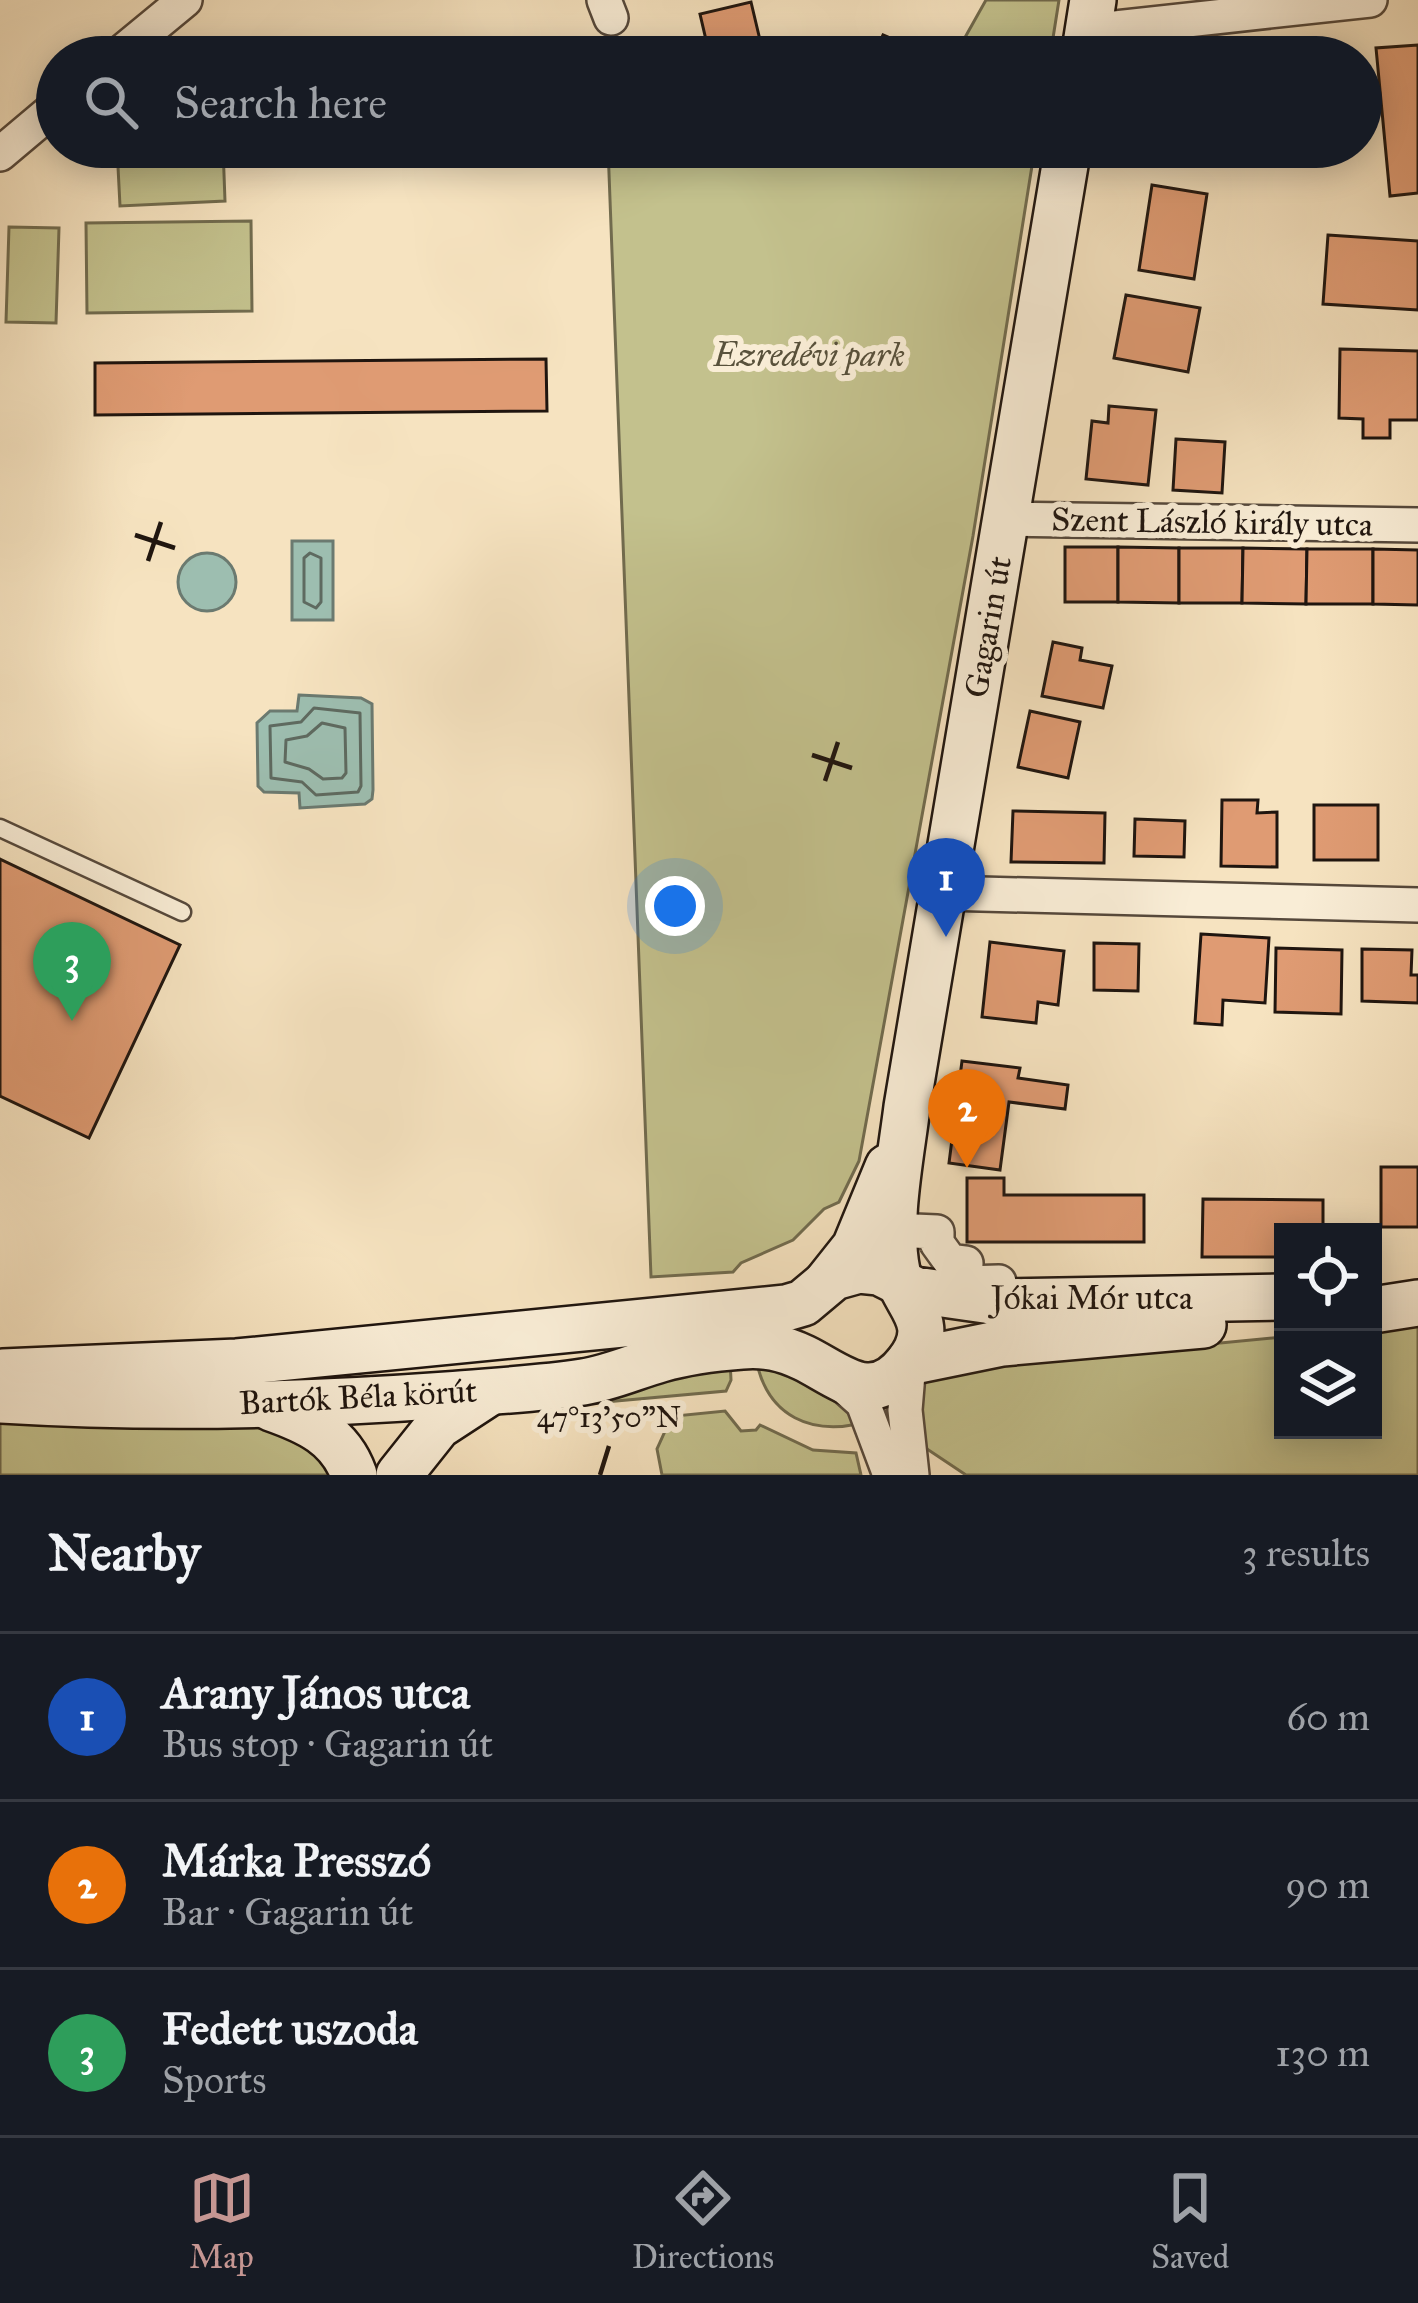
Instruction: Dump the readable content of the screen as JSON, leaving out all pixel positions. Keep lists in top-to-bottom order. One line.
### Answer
{"streets":{"street":["Szent László király utca","Gagarin út","Jókai Mór utca","Bartók Béla körút"]},"crossings":[["Szent László király utca","Gagarin út"],["Gagarin út","Jókai Mór utca"],["Gagarin út","Bartók Béla körút"],["Jókai Mór utca","Bartók Béla körút"]],"parks":["Ezredévi park"],"page":{"search":"Search here","pins":["1","3","2"],"heading":["Nearby","3 results"],"list":[{"mark":"1","name":"Arany János utca","note":"Bus stop · Gagarin út","value":"60 m"},{"mark":"2","name":"Márka Presszó","note":"Bar · Gagarin út","value":"90 m"},{"mark":"3","name":"Fedett uszoda","note":"Sports","value":"130 m"}],"nav":["Map","Directions","Saved"]},"coordinates":["47°13'50\"N"]}
